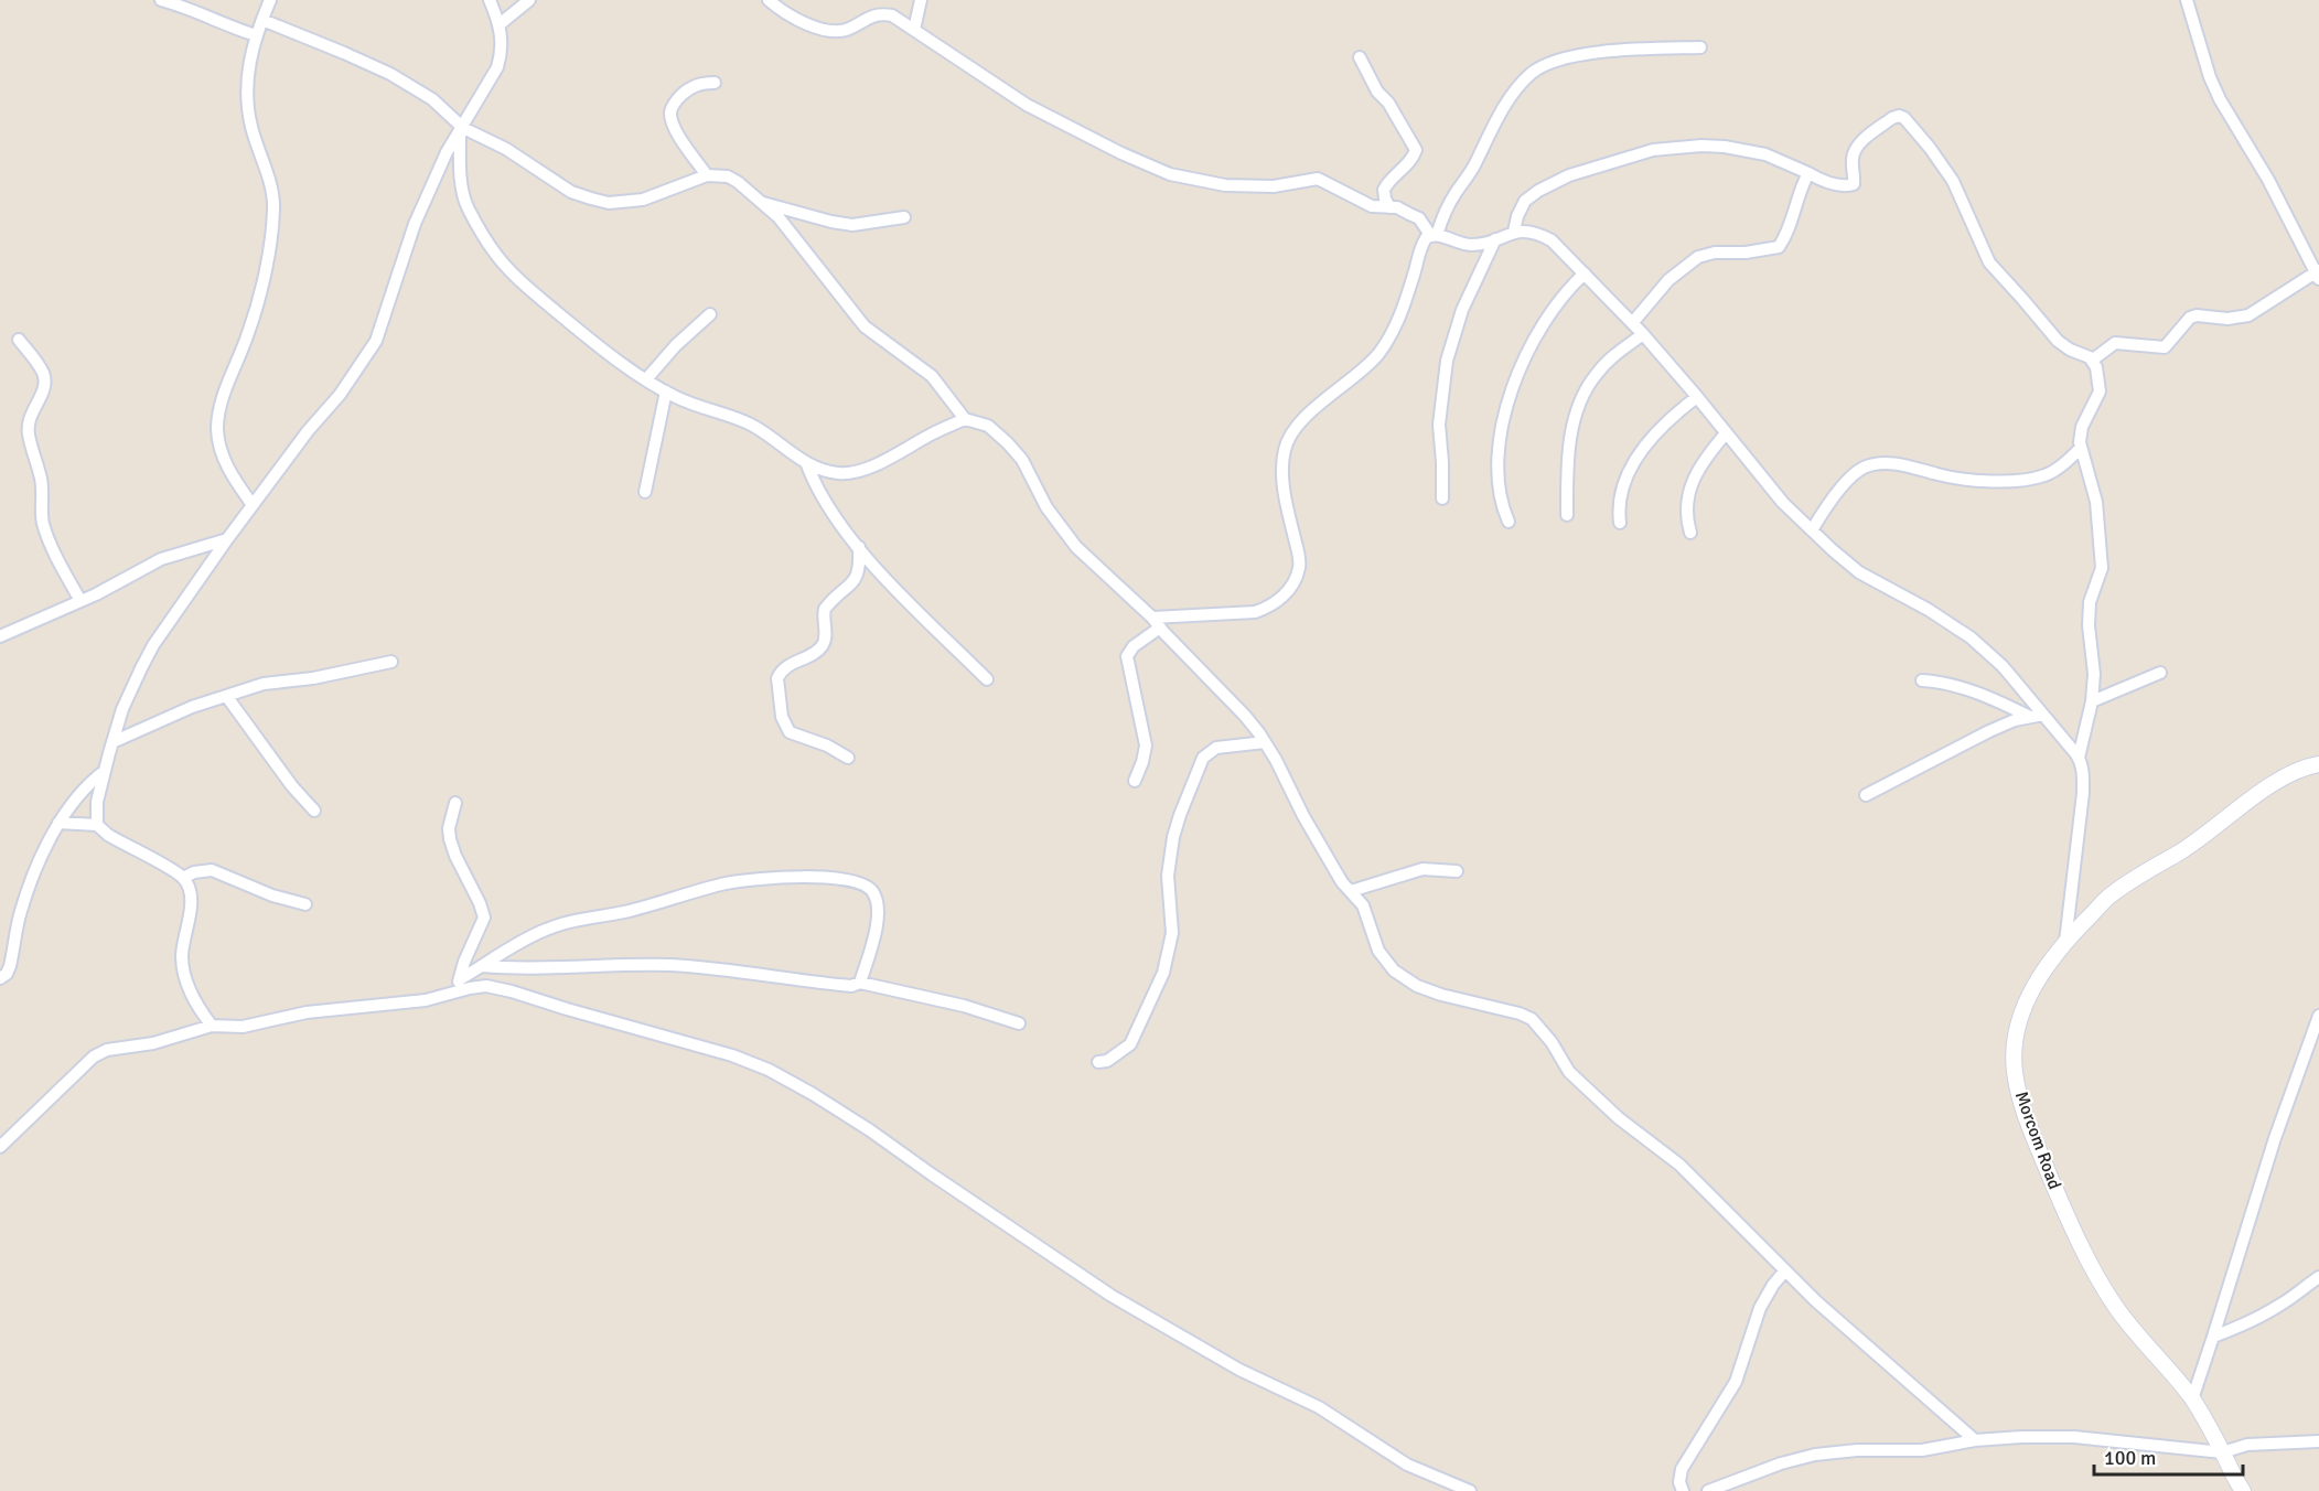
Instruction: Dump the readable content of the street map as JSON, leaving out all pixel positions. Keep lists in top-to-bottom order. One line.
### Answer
{"streets":{"street":["Morcom Road"]},"scale_bar":"100 m"}
